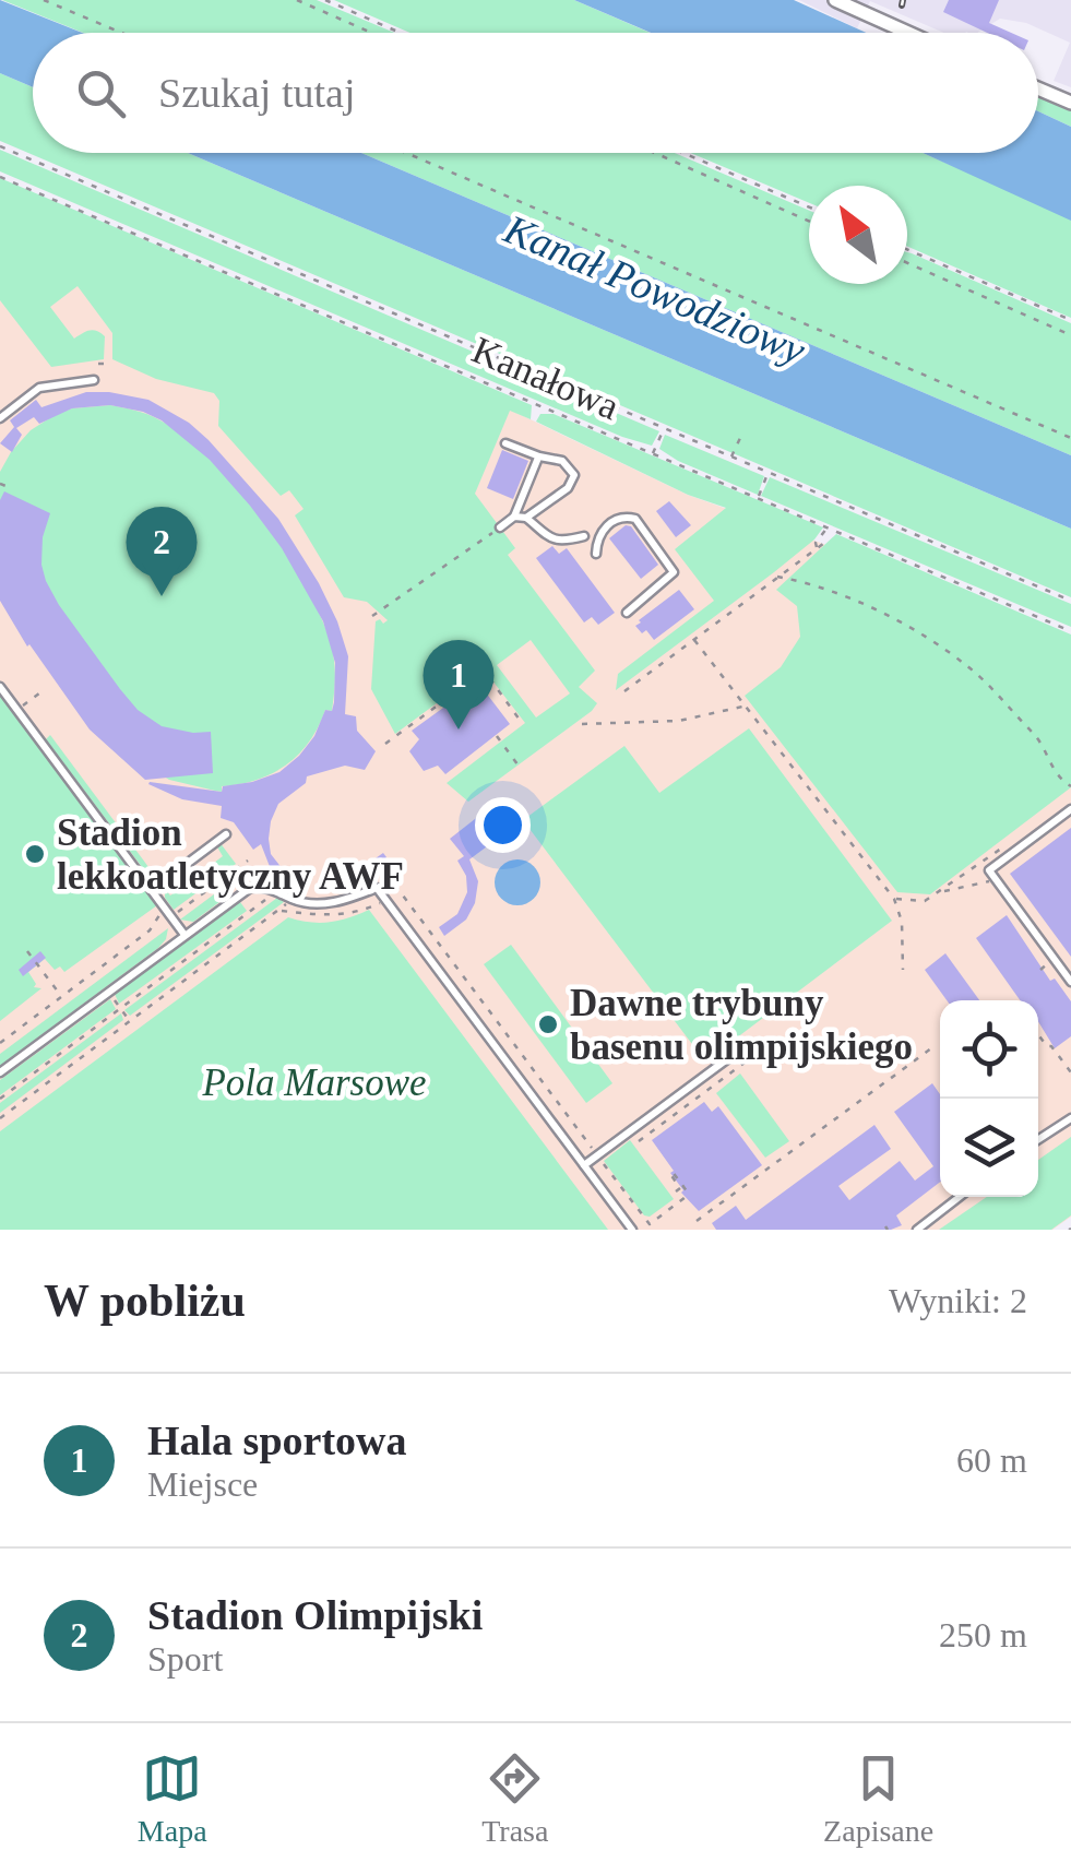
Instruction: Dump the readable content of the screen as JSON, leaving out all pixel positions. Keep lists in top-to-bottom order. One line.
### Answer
{"streets":{"path":["Kanałowa"]},"water":["Kanał Powodziowy"],"parks":["Pola Marsowe"],"places":["Stadion lekkoatletyczny AWF","Dawne trybuny basenu olimpijskiego"],"north":"top left","page":{"search":"Szukaj tutaj","pins":["2","1"],"heading":["W pobliżu","Wyniki: 2"],"list":[{"mark":"1","name":"Hala sportowa","note":"Miejsce","value":"60 m"},{"mark":"2","name":"Stadion Olimpijski","note":"Sport","value":"250 m"}],"nav":["Mapa","Trasa","Zapisane"]}}
